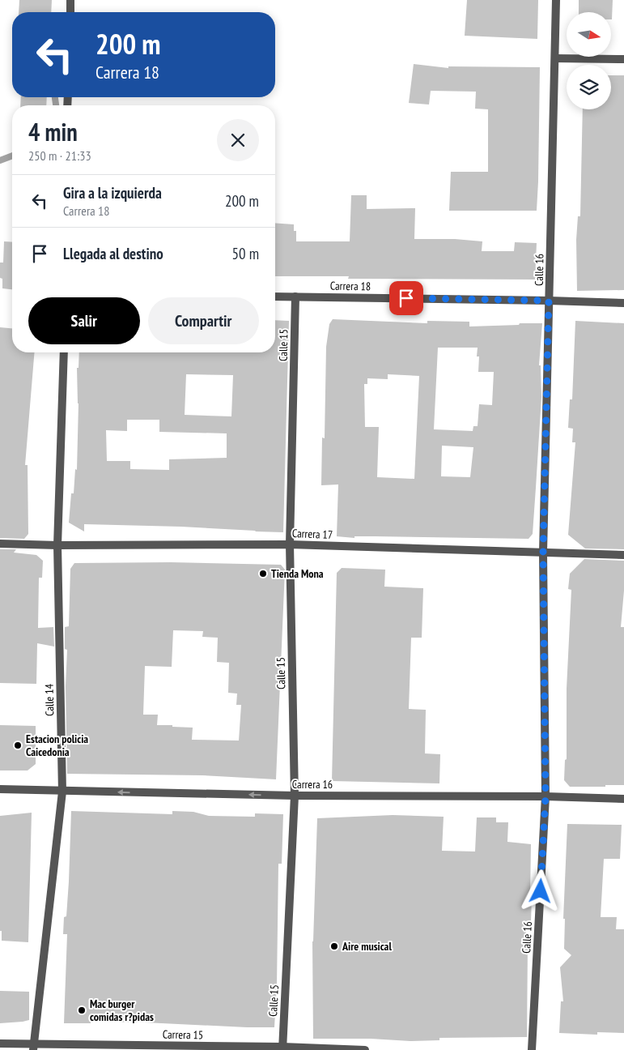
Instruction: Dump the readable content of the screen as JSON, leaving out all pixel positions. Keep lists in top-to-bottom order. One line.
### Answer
{"streets":{"street":["Calle 16","Carrera 18","Calle 15","Carrera 17","Calle 14","Carrera 16","Carrera 15"]},"crossings":[["Calle 16","Carrera 18"],["Calle 16","Carrera 17"],["Calle 16","Carrera 16"],["Carrera 18","Calle 15"],["Calle 15","Carrera 17"],["Calle 15","Carrera 16"],["Calle 15","Carrera 15"],["Carrera 17","Calle 14"],["Calle 14","Carrera 16"],["Calle 14","Carrera 15"]],"one_way":["Carrera 16"],"places":["Tienda Mona","Estacion policia Caicedonia","Aire musical","Mac burger comidas r?pidas"],"north":"right","page":{"turn":["200 m","Carrera 18"],"heading":["4 min","250 m · 21:33"],"list":[{"name":"Gira a la izquierda","note":"Carrera 18","value":"200 m"},{"name":"Llegada al destino","value":"50 m"}],"buttons":["Salir","Compartir"]}}
